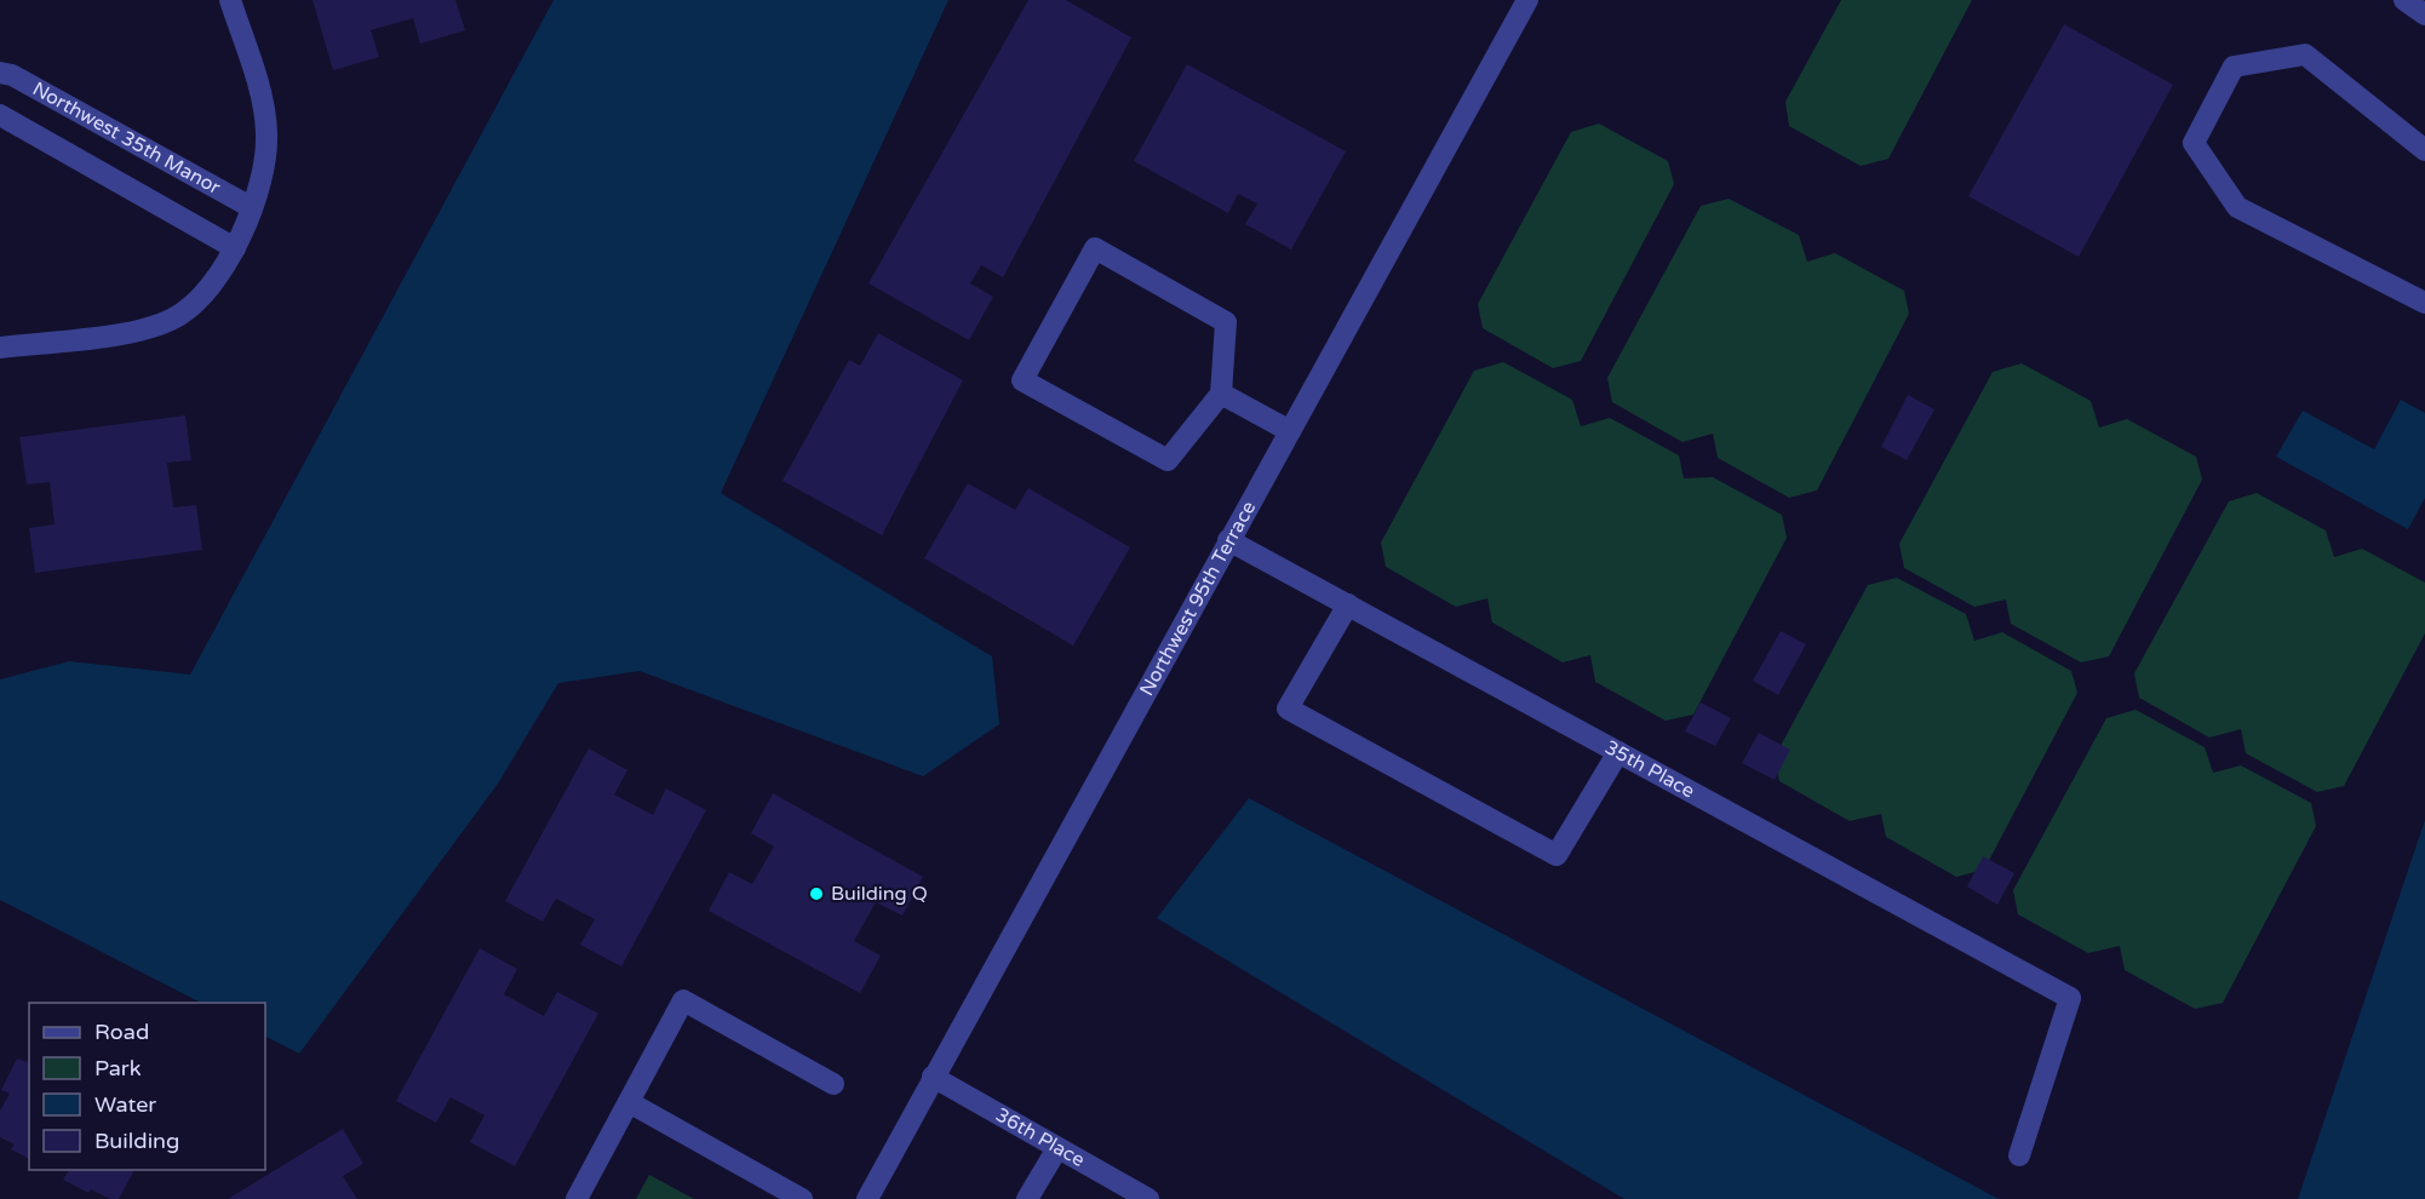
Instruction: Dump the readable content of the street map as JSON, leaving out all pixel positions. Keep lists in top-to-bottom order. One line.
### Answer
{"streets":{"street":["Northwest 35th Manor","Northwest 95th Terrace","35th Place","36th Place"]},"crossings":[["Northwest 95th Terrace","35th Place"],["Northwest 95th Terrace","36th Place"]],"places":["Building Q"],"legend":["Road","Park","Water","Building"]}
